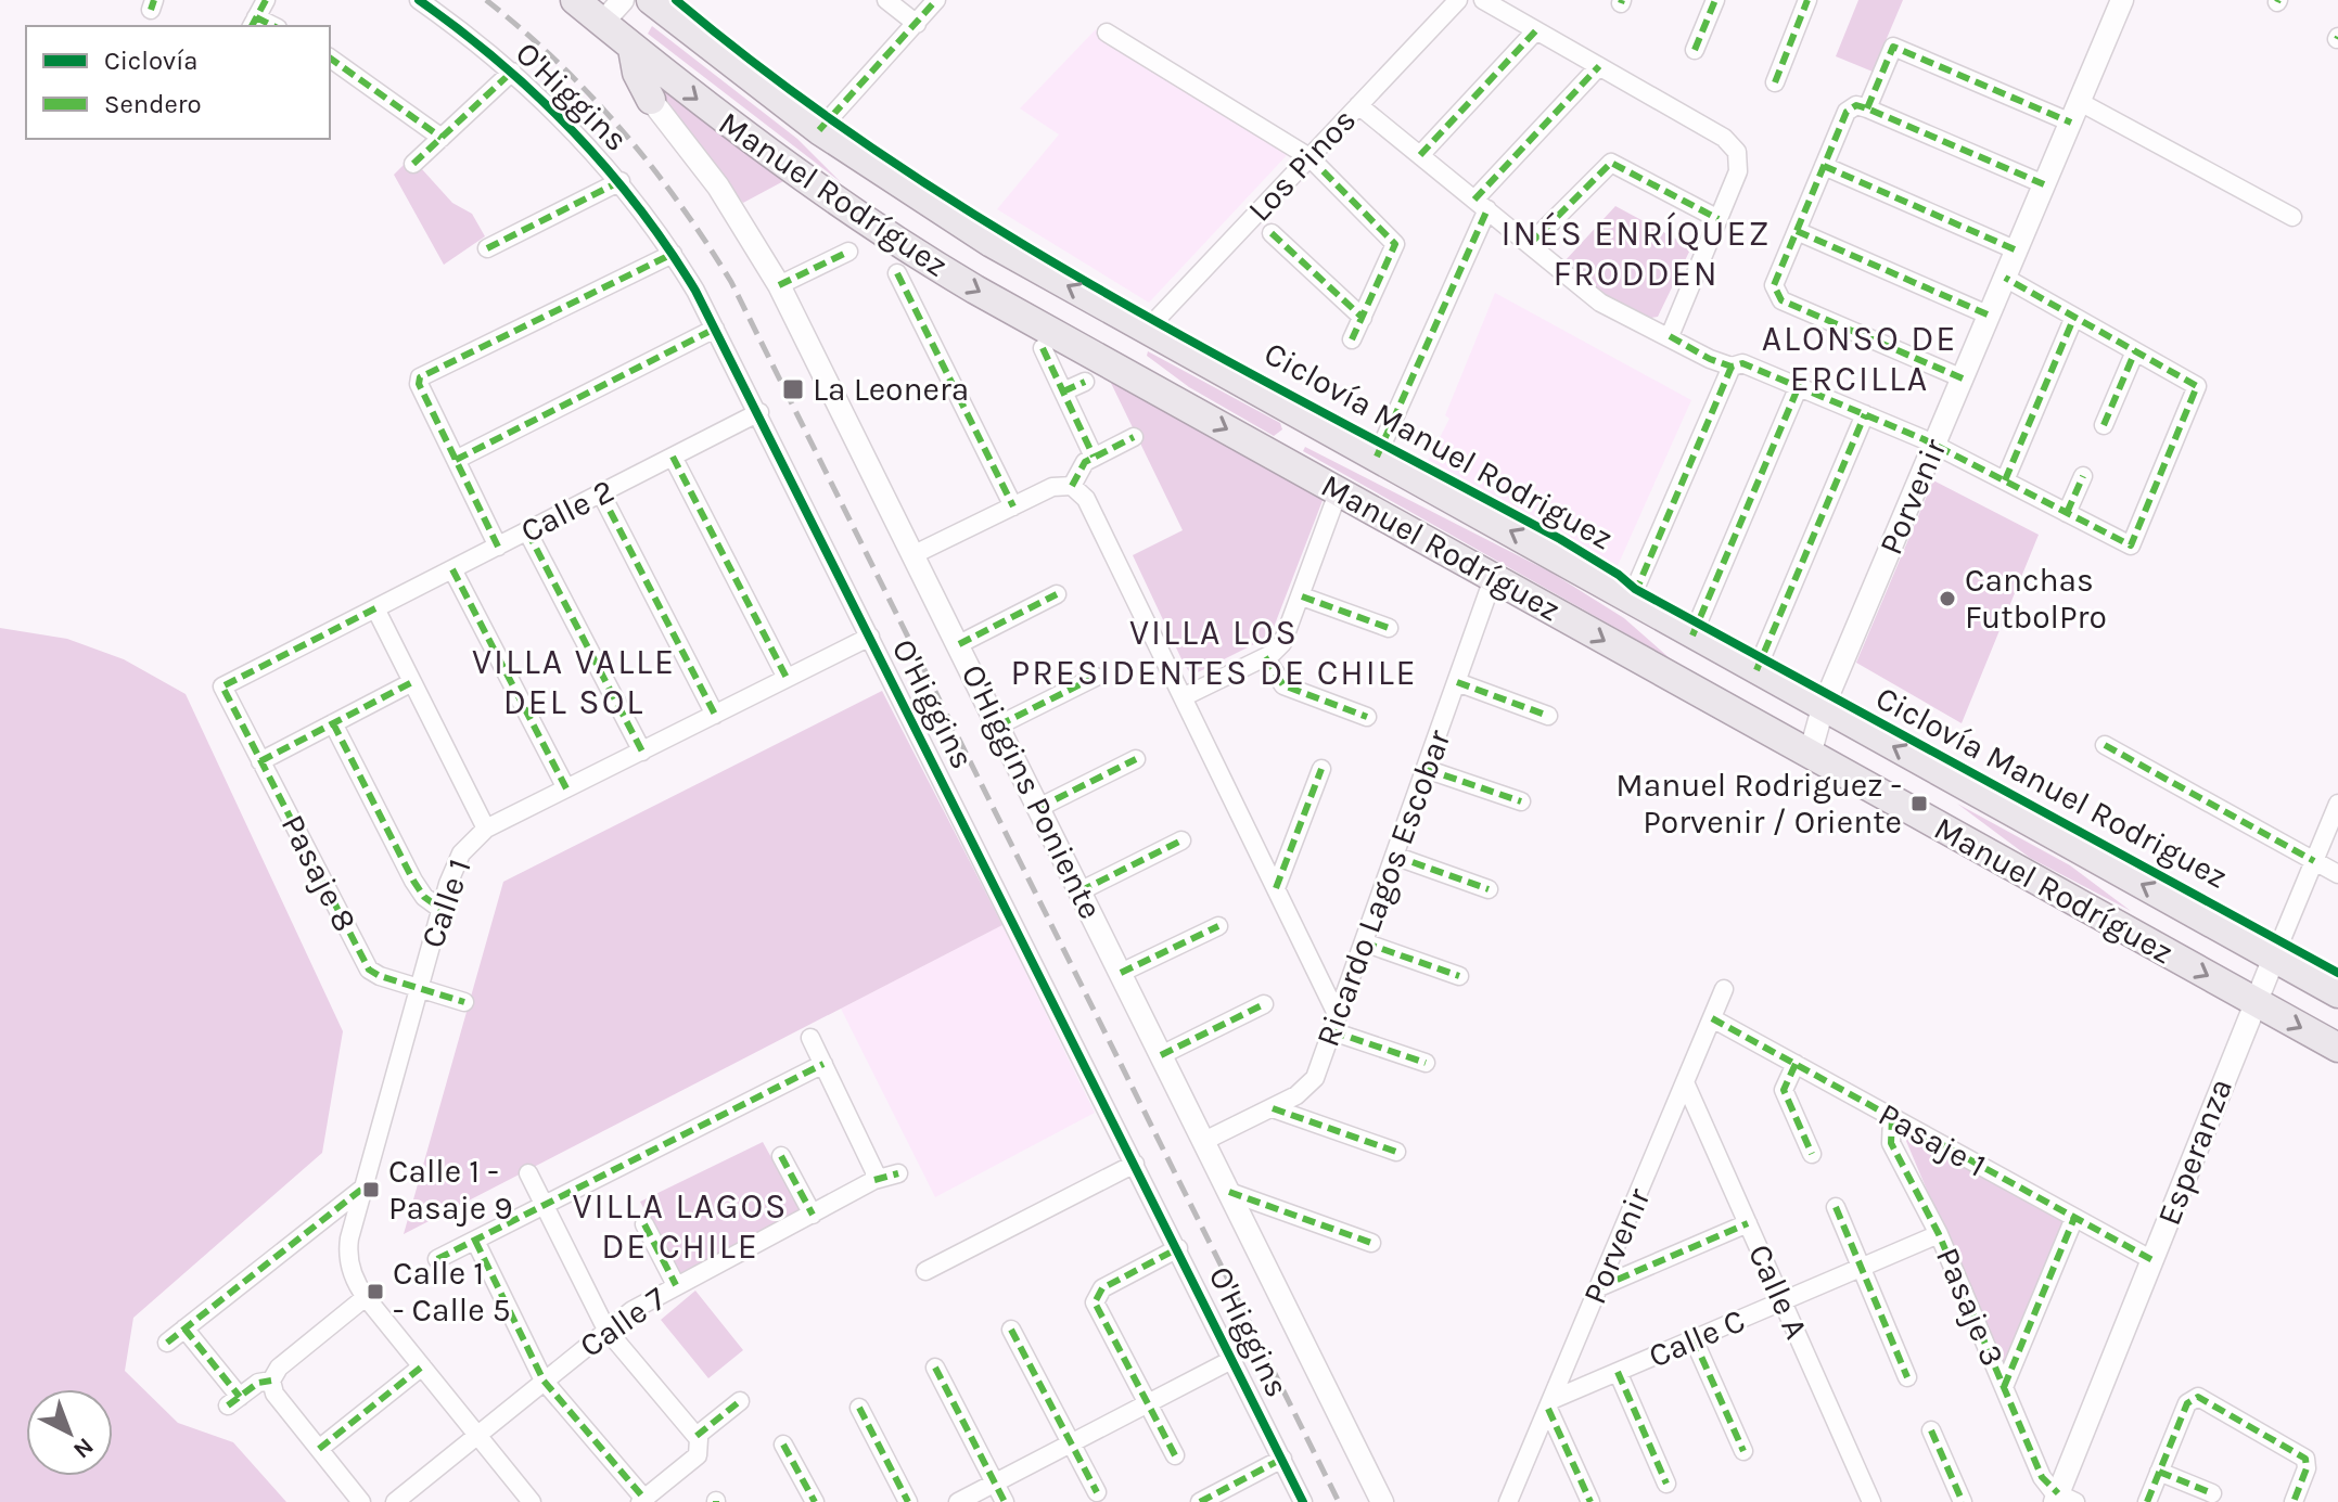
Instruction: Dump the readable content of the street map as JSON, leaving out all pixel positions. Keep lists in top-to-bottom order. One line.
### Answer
{"streets":{"main road":["Manuel Rodríguez"],"street":["O'Higgins","Los Pinos","Porvenir","Calle 2","O'Higgins Poniente","Pasaje 8","Ricardo Lagos Escobar","Calle 1","Pasaje 1","Esperanza","Calle A","Pasaje 3","Calle 7","Calle C"],"cycle path":["Ciclovía Manuel Rodriguez"]},"crossings":[["O'Higgins","Calle 2"],["O'Higgins","Calle 1"],["Los Pinos","Manuel Rodríguez"],["Manuel Rodríguez","Porvenir"],["Manuel Rodríguez","Ricardo Lagos Escobar"],["Manuel Rodríguez","Esperanza"],["Porvenir","Pasaje 1"],["Porvenir","Calle A"],["Porvenir","Calle C"],["Calle 2","Pasaje 8"],["O'Higgins Poniente","Ricardo Lagos Escobar"],["Pasaje 8","Calle 1"],["Pasaje 1","Esperanza"],["Pasaje 1","Pasaje 3"],["Esperanza","Pasaje 3"],["Calle A","Calle C"],["Pasaje 3","Calle C"]],"districts":["INÉS ENRÍQUEZ FRODDEN","ALONSO DE ERCILLA","VILLA LOS PRESIDENTES DE CHILE","VILLA VALLE DEL SOL","VILLA LAGOS DE CHILE"],"places":{"transit":["La Leonera","Manuel Rodriguez - Porvenir / Oriente","Calle 1 - Pasaje 9","Calle 1 - Calle 5"],"other":["Canchas FutbolPro"]},"legend":["Ciclovía","Sendero"],"north":"bottom right"}
